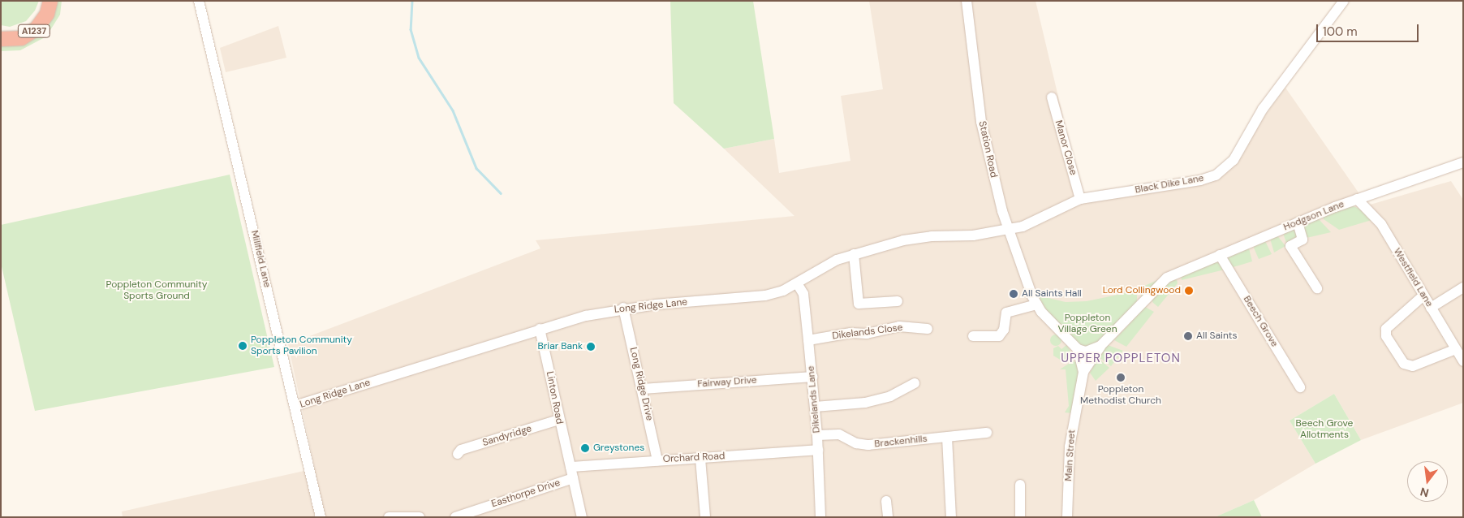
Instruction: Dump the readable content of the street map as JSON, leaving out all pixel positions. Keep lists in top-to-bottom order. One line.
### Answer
{"streets":{"highway":["A1237"],"street":["Manor Close","Station Road","Black Dike Lane","Hodgson Lane","Millfield Lane","Westfield Lane","Long Ridge Lane","Beech Grove","Dikelands Close","Fairway Drive","Long Ridge Drive","Linton Road","Dikelands Lane","Sandyridge","Brackenhills","Main Street","Orchard Road","Easthorpe Drive"]},"crossings":[["Manor Close","Black Dike Lane"],["Station Road","Black Dike Lane"],["Station Road","Long Ridge Lane"],["Black Dike Lane","Long Ridge Lane"],["Hodgson Lane","Westfield Lane"],["Hodgson Lane","Beech Grove"],["Millfield Lane","Long Ridge Lane"],["Long Ridge Lane","Long Ridge Drive"],["Long Ridge Lane","Linton Road"],["Long Ridge Lane","Dikelands Lane"],["Dikelands Close","Dikelands Lane"],["Fairway Drive","Long Ridge Drive"],["Fairway Drive","Dikelands Lane"],["Long Ridge Drive","Orchard Road"],["Linton Road","Sandyridge"],["Linton Road","Orchard Road"],["Linton Road","Easthorpe Drive"],["Dikelands Lane","Brackenhills"],["Dikelands Lane","Orchard Road"]],"districts":["UPPER POPPLETON"],"parks":["Poppleton Community Sports Ground","Poppleton Village Green","Beech Grove Allotments"],"places":["Lord Collingwood","All Saints Hall","All Saints","Poppleton Community Sports Pavilion","Briar Bank","Poppleton Methodist Church","Greystones"],"scale_bar":"100 m","north":"bottom"}
